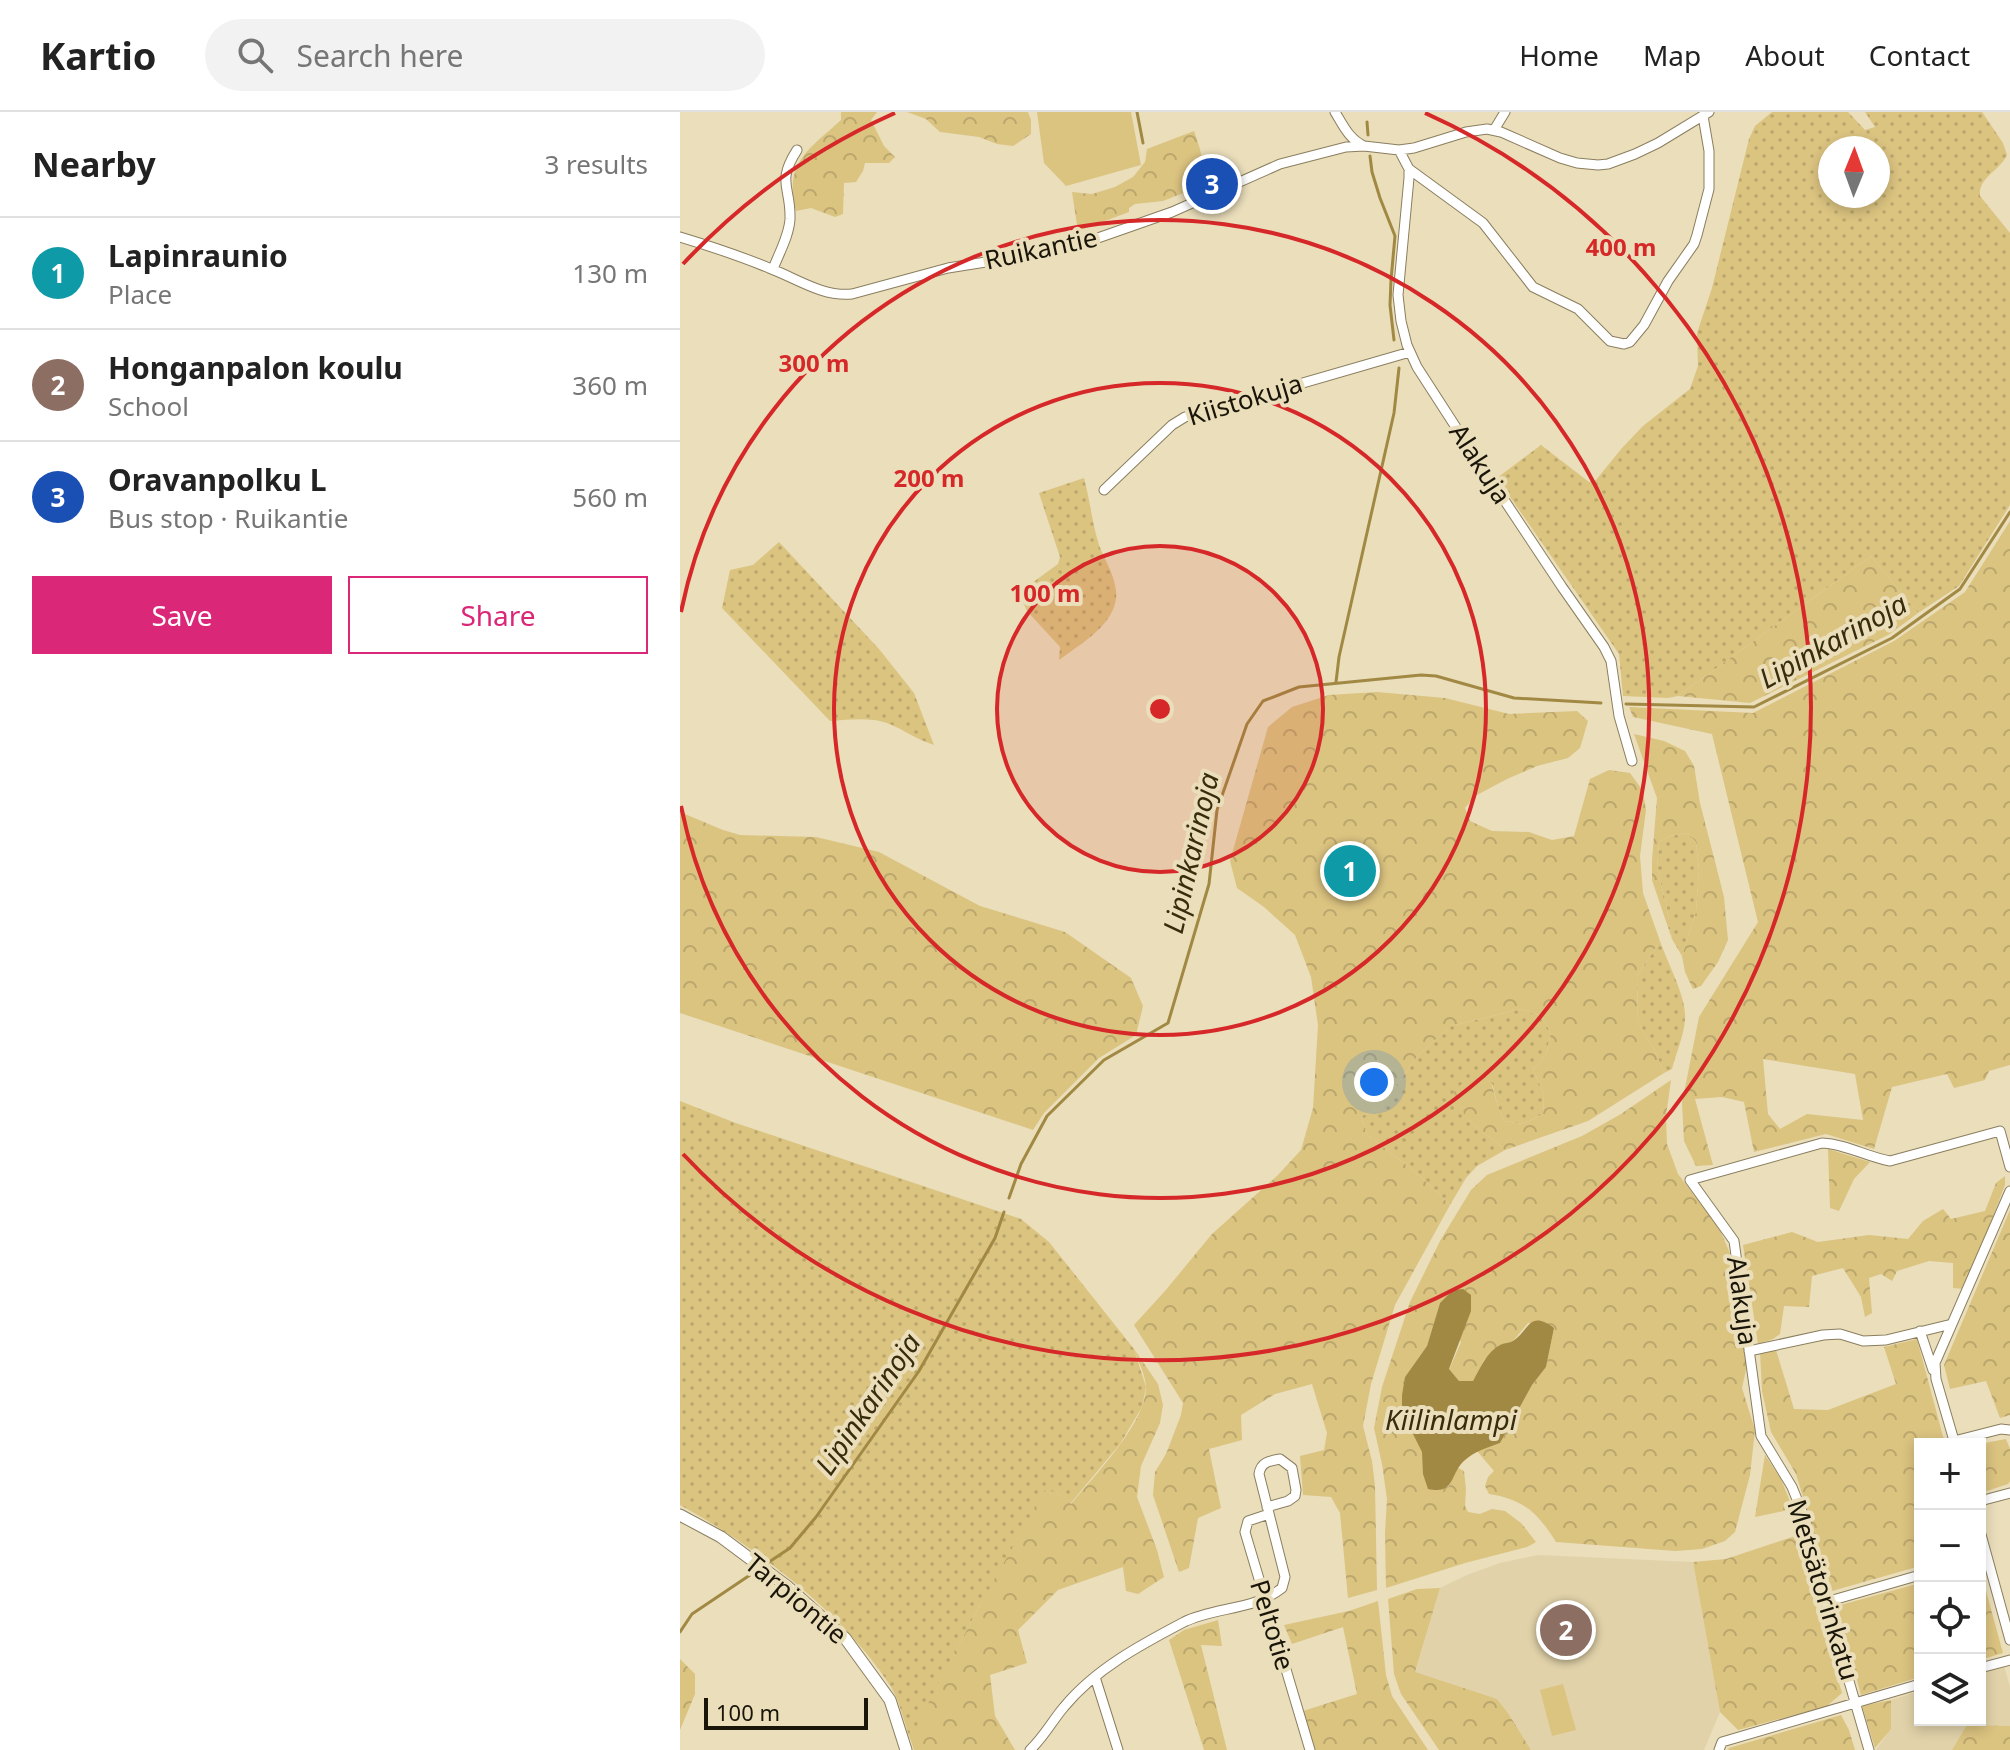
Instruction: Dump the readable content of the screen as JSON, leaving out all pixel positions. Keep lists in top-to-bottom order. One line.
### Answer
{"streets":{"street":["Ruikantie","Kiistokuja","Alakuja","Metsätorinkatu","Tarpiontie","Peltotie"]},"crossings":[["Kiistokuja","Alakuja"],["Alakuja","Metsätorinkatu"]],"water":["Lipinkarinoja","Kiilinlampi"],"scale_bar":"100 m","north":"top","page":{"header":"Kartio","search":"Search here","nav":["Home","Map","About","Contact"],"heading":["Nearby","3 results"],"pins":["3","1","2"],"list":[{"mark":"1","name":"Lapinraunio","note":"Place","value":"130 m"},{"mark":"2","name":"Honganpalon koulu","note":"School","value":"360 m"},{"mark":"3","name":"Oravanpolku L","note":"Bus stop · Ruikantie","value":"560 m"}],"buttons":["Save","Share"],"map_buttons":["+","−"],"scale":"100 m"},"rings":["400 m","300 m","200 m","100 m"]}
